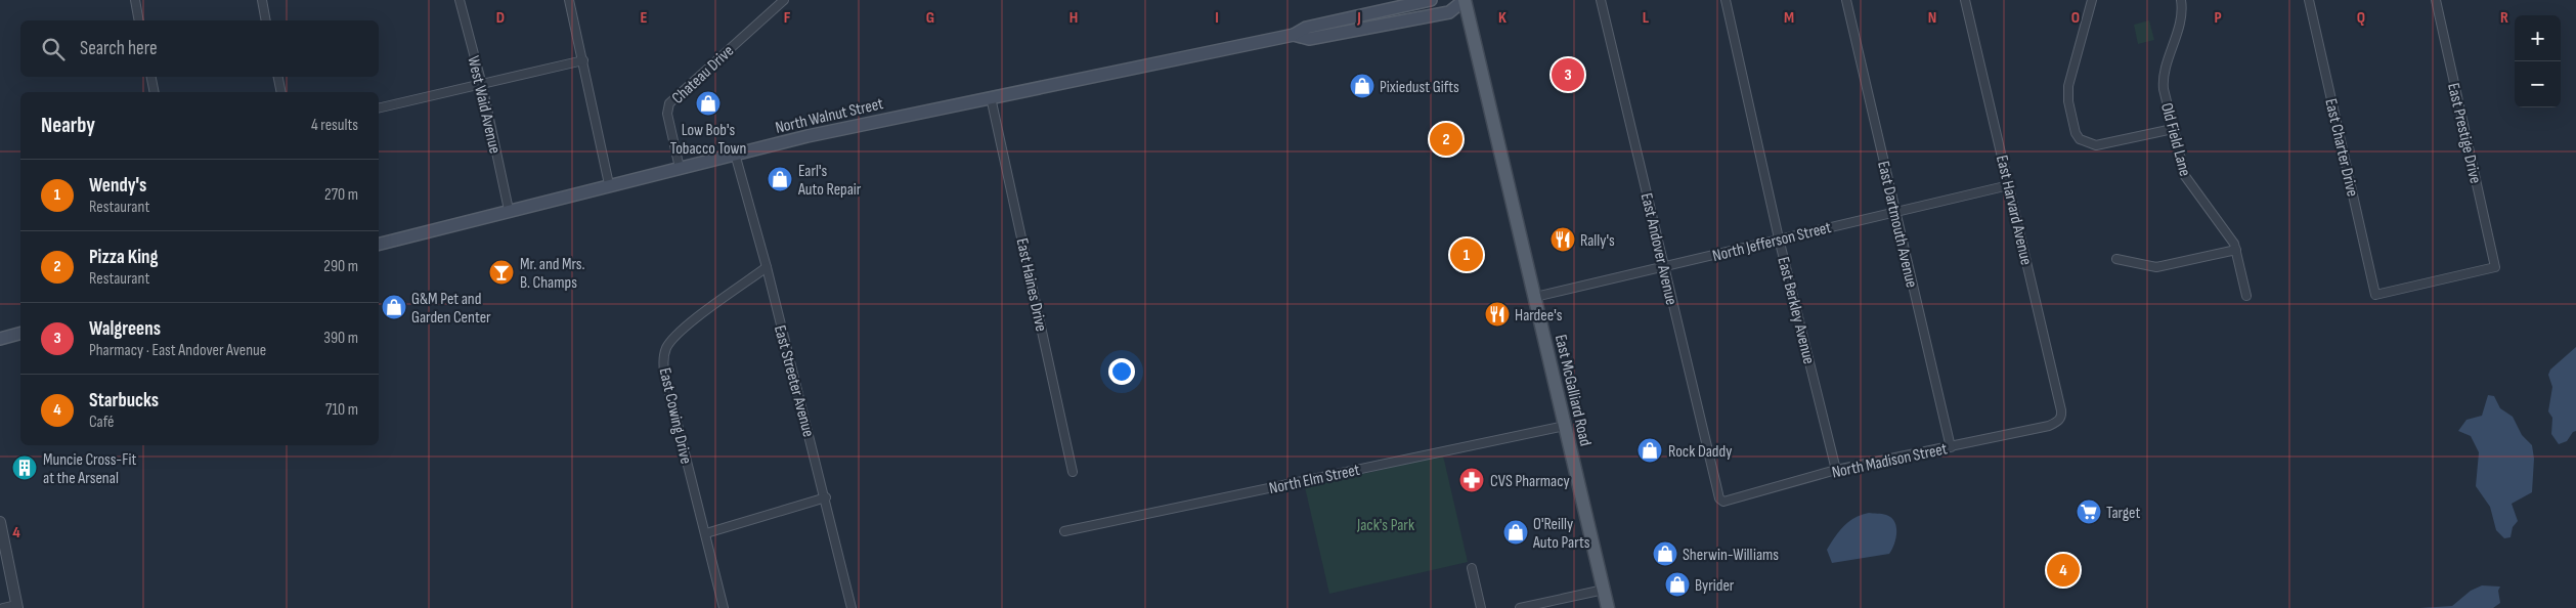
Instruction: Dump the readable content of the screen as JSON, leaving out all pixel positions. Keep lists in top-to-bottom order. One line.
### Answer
{"streets":{"main road":["North Walnut Street","East McGalliard Road"],"street":["Chateau Drive","West Waid Avenue","East Prestige Drive","Old Field Lane","East Charter Drive","East Harvard Avenue","East Dartmouth Avenue","North Jefferson Street","East Andover Avenue","East Haines Drive","East Berkley Avenue","East Streeter Avenue","East Cowing Drive","North Madison Street","North Elm Street"]},"crossings":[["Chateau Drive","North Walnut Street"],["West Waid Avenue","North Walnut Street"],["North Walnut Street","East Haines Drive"],["North Walnut Street","East Streeter Avenue"],["North Walnut Street","East McGalliard Road"],["East Prestige Drive","East Charter Drive"],["East Harvard Avenue","North Jefferson Street"],["East Harvard Avenue","North Madison Street"],["East Dartmouth Avenue","North Jefferson Street"],["East Dartmouth Avenue","North Madison Street"],["North Jefferson Street","East Andover Avenue"],["North Jefferson Street","East Berkley Avenue"],["North Jefferson Street","East McGalliard Road"],["East Andover Avenue","North Madison Street"],["East Berkley Avenue","North Madison Street"],["East Streeter Avenue","East Cowing Drive"],["East McGalliard Road","North Elm Street"]],"parks":["Jack's Park"],"places":{"shop":["Pixiedust Gifts","Low Bob's Tobacco Town","Earl's Auto Repair","G&M Pet and Garden Center","Rock Daddy","O'Reilly Auto Parts","Sherwin-Williams","Byrider"],"restaurant":["Rally's","Hardee's"],"bar":["Mr. and Mrs. B. Champs"],"building":["Muncie Cross-Fit at the Arsenal"],"pharmacy":["CVS Pharmacy"],"supermarket":["Target"]},"page":{"map_buttons":["+","−"],"search":"Search here","pins":["3","2","1","4"],"heading":["Nearby","4 results"],"list":[{"mark":"1","name":"Wendy's","note":"Restaurant","value":"270 m"},{"mark":"2","name":"Pizza King","note":"Restaurant","value":"290 m"},{"mark":"3","name":"Walgreens","note":"Pharmacy · East Andover Avenue","value":"390 m"},{"mark":"4","name":"Starbucks","note":"Café","value":"710 m"}]},"grid":{"columns":["D","E","F","G","H","I","J","K","L","M","N","O","P","Q","R"],"rows":["4"]}}
